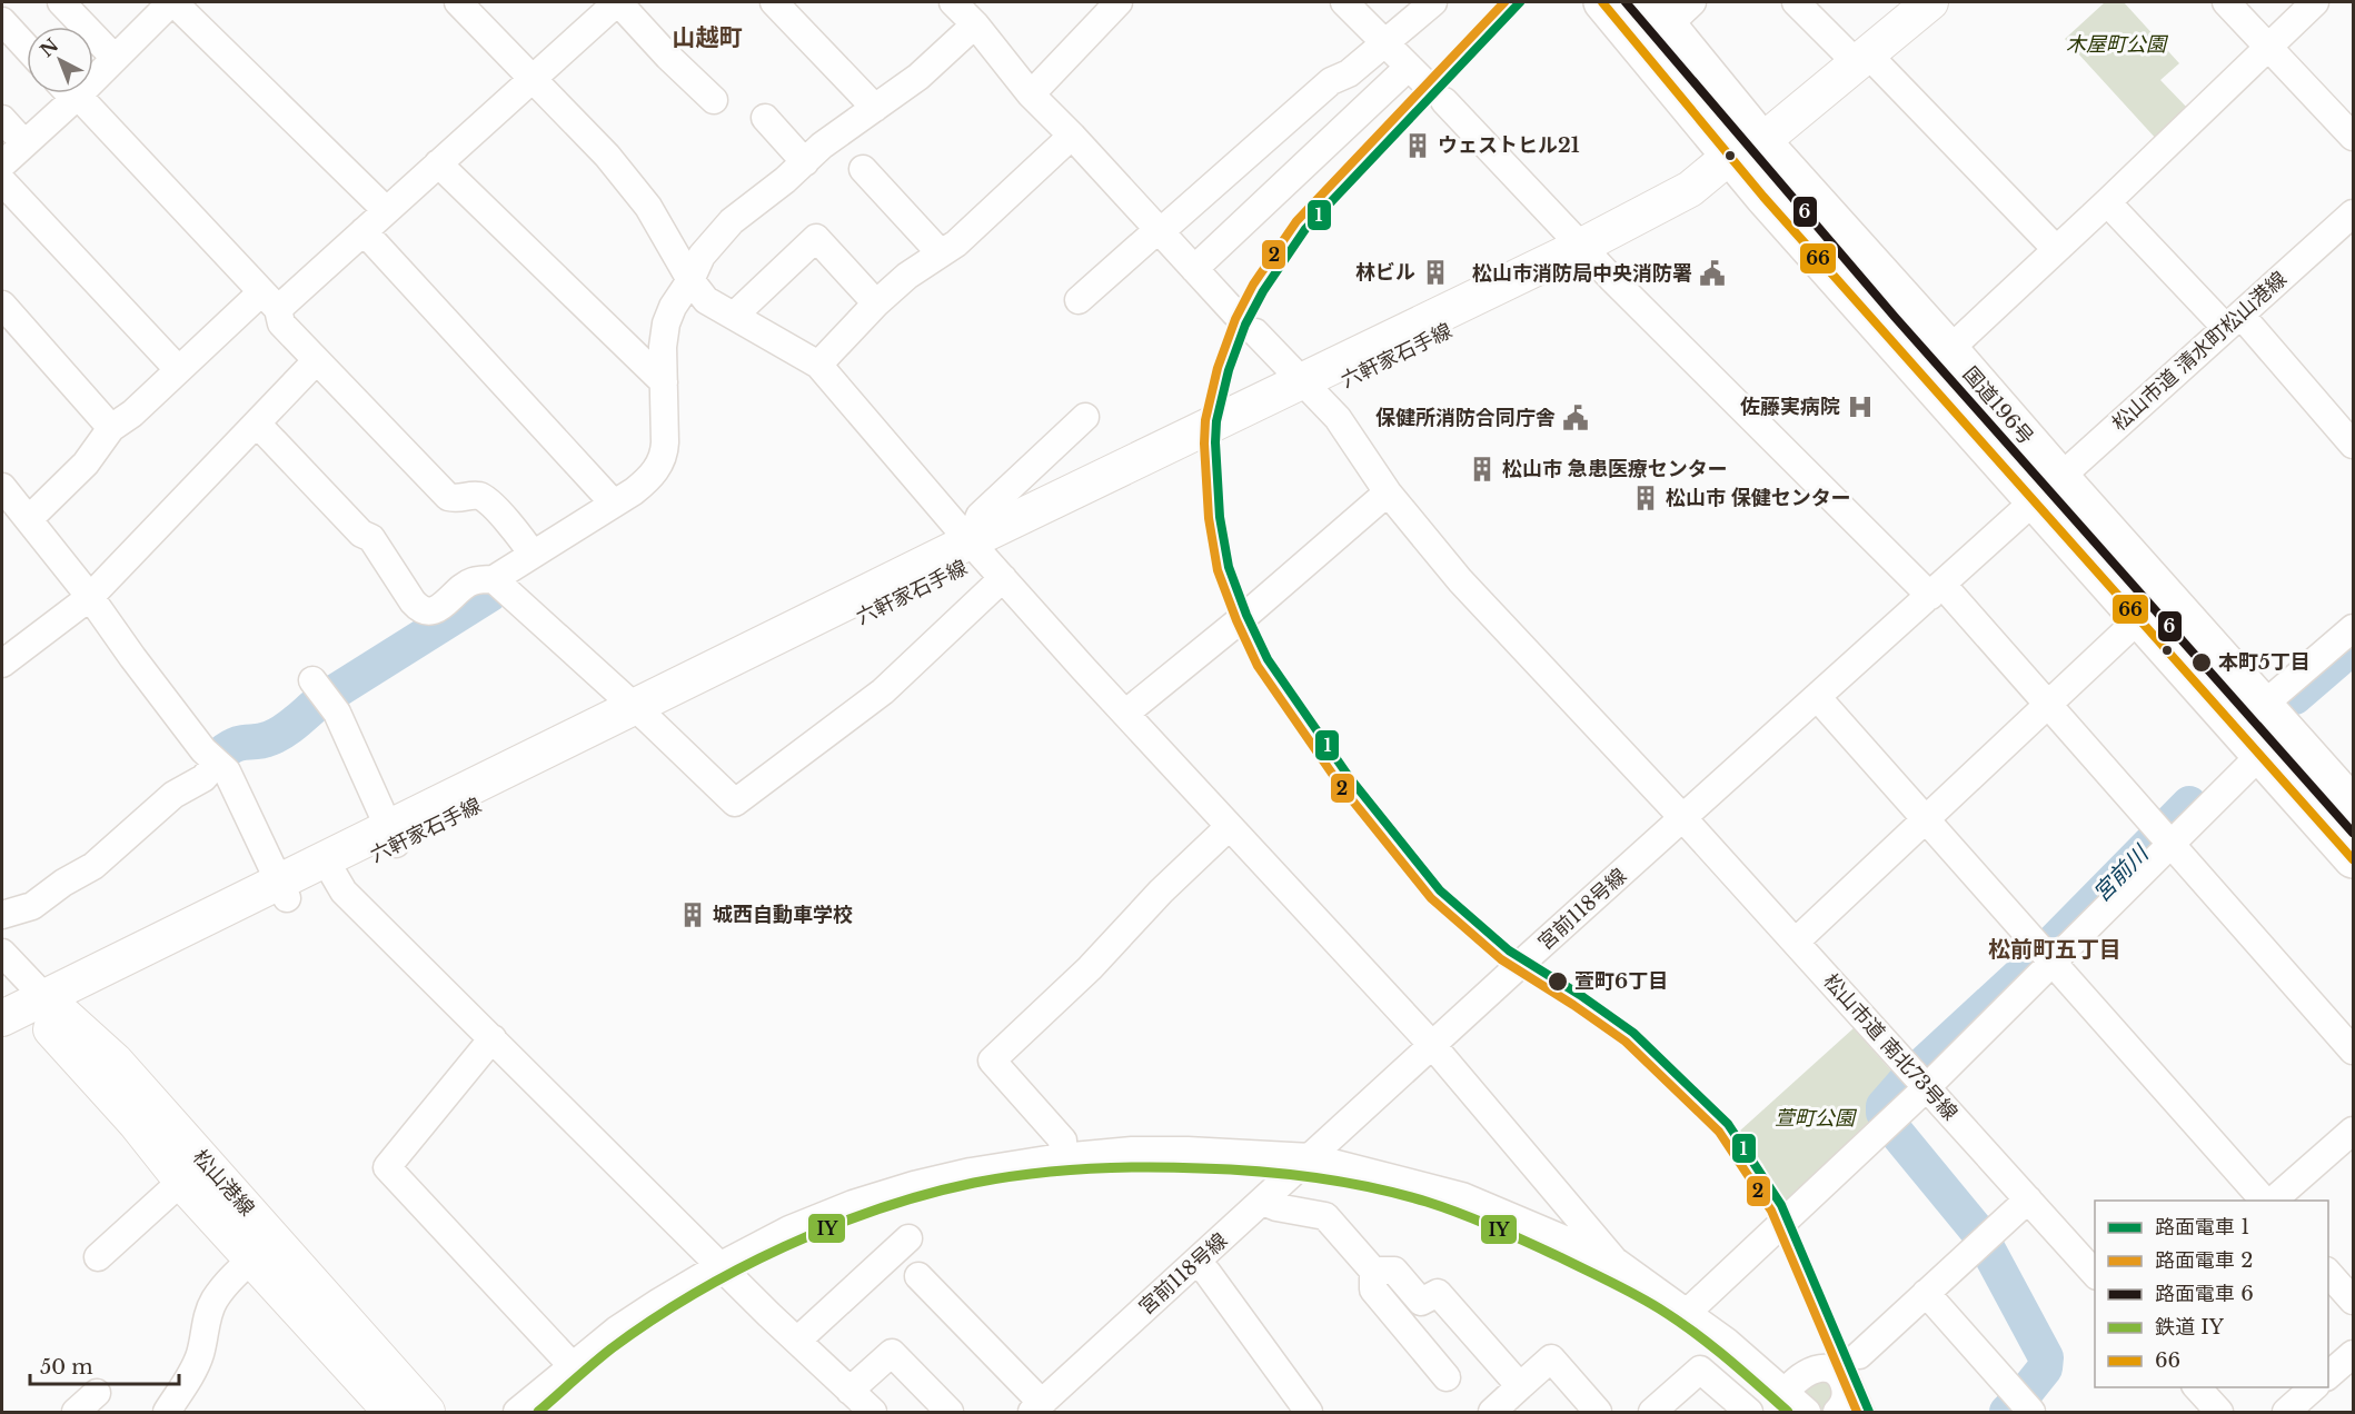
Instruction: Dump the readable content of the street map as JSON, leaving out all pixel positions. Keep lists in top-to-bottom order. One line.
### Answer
{"streets":{"highway":["国道196号"],"main road":["六軒家石手線","松山港線"],"street":["松山市道 清水町松山港線","宮前118号線","松山市道 南北73号線"]},"crossings":[["松山市道 清水町松山港線","国道196号"],["松山市道 清水町松山港線","宮前118号線"],["六軒家石手線","国道196号"],["六軒家石手線","松山市道 南北73号線"],["六軒家石手線","松山港線"],["国道196号","宮前118号線"],["宮前118号線","松山市道 南北73号線"]],"districts":["山越町","松前町五丁目"],"water":["宮前川"],"parks":["木屋町公園","萱町公園"],"places":{"building":["ウェストヒル21","林ビル","松山市 急患医療センター","松山市 保健センター","城西自動車学校"],"public building":["松山市消防局中央消防署","保健所消防合同庁舎"],"hospital":["佐藤実病院"],"other":["本町5丁目","萱町6丁目"]},"lines":["tram line 1","tram line 2","tram line 6","transit line 66","rail line IY"],"legend":["路面電車 1","路面電車 2","路面電車 6","鉄道 IY","66"],"scale_bar":"50 m","north":"top left"}
